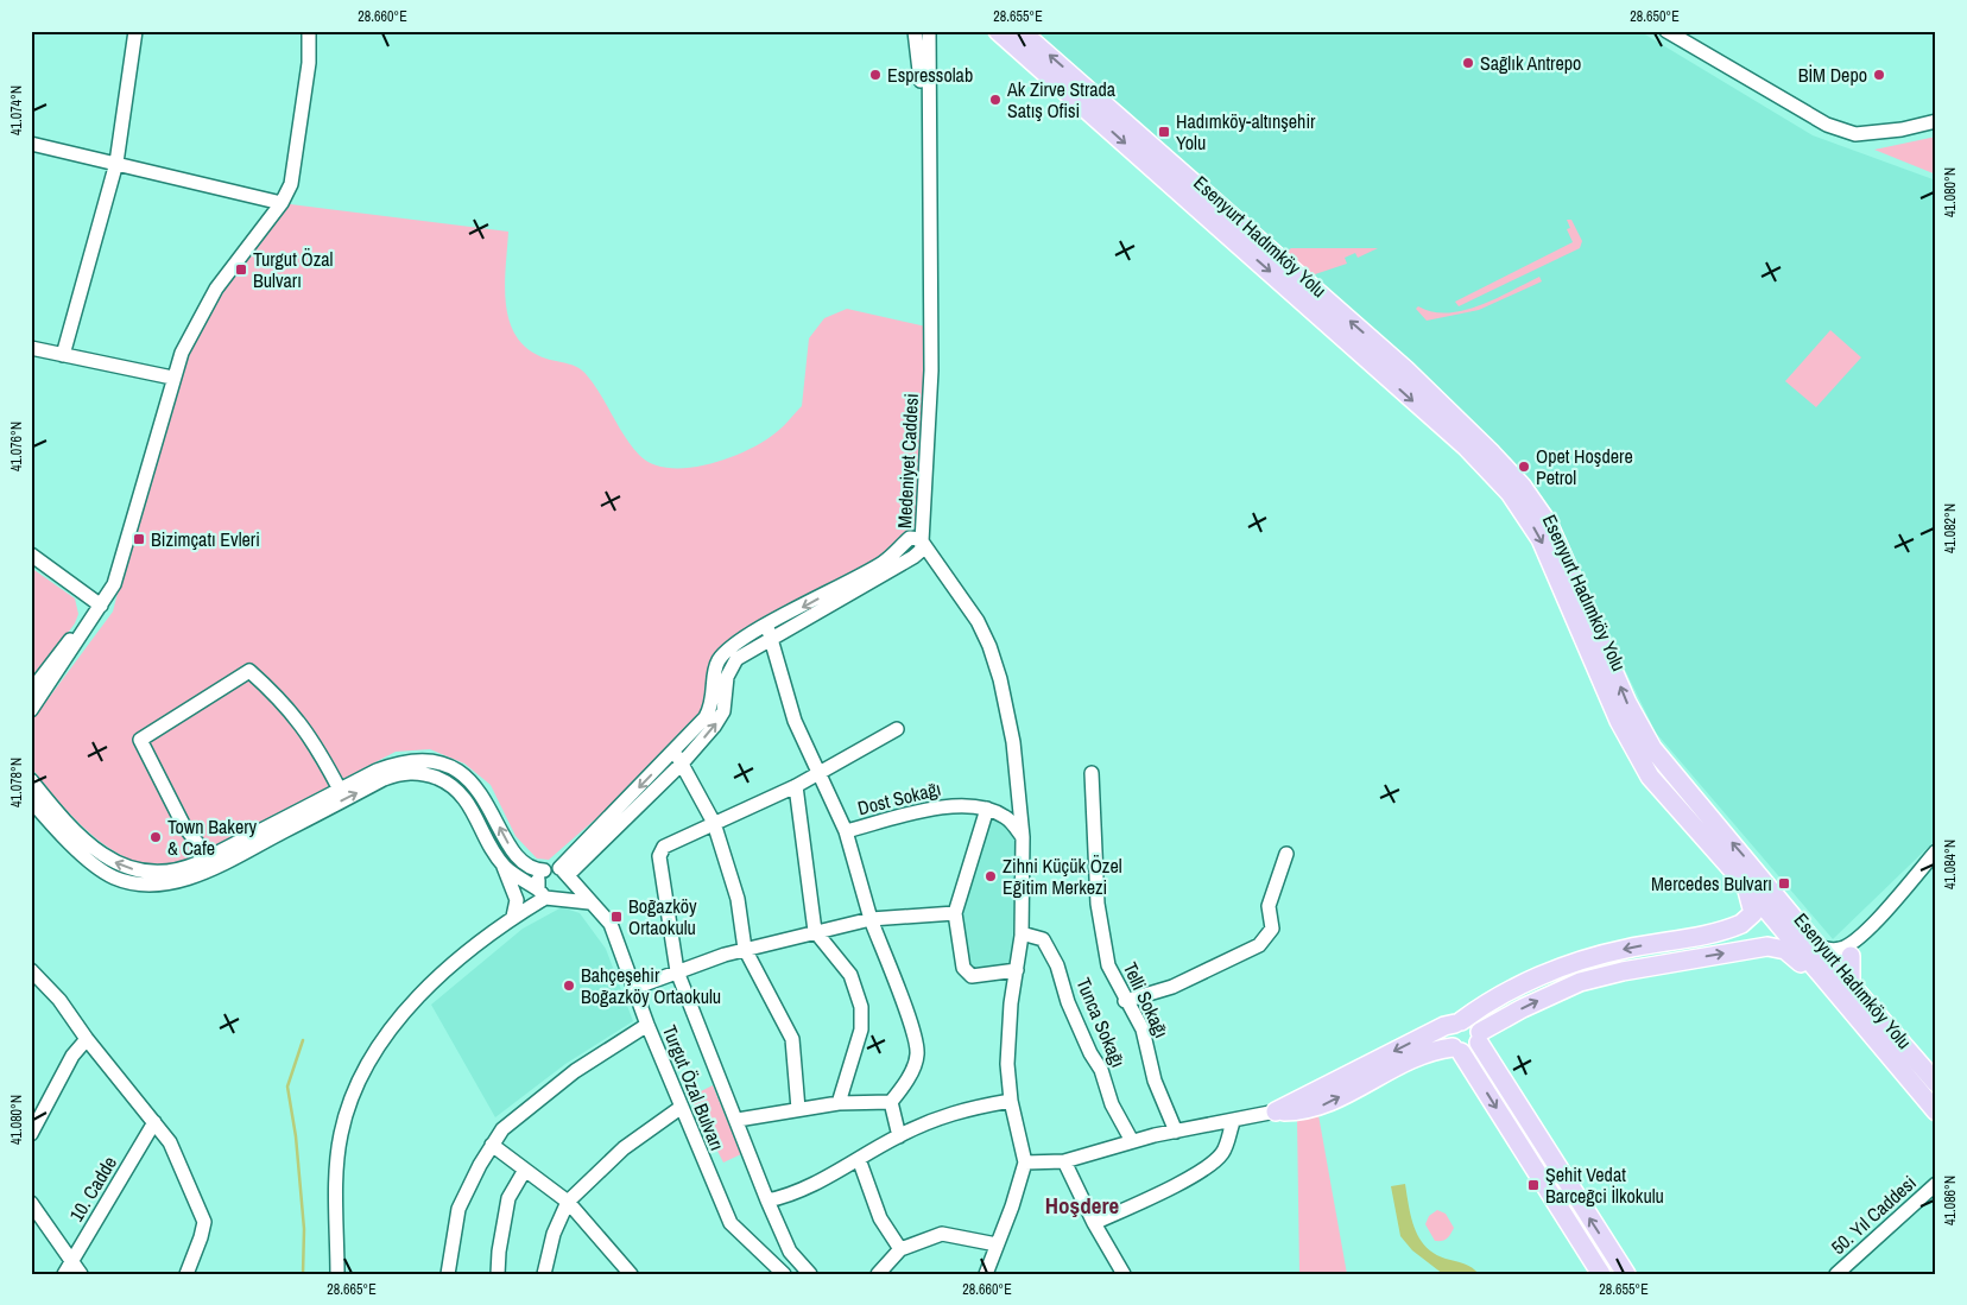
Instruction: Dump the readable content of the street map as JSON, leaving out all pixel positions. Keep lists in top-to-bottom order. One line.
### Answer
{"streets":{"main road":["Esenyurt Hadımköy Yolu"],"street":["Medeniyet Caddesi","Dost Sokağı","Telli Sokağı","Tunca Sokağı","Turgut Özal Bulvarı","10. Cadde","50. Yıl Caddesi"]},"crossings":[["Medeniyet Caddesi","Dost Sokağı"],["Medeniyet Caddesi","Tunca Sokağı"]],"districts":["Hoşdere"],"places":{"other":["Sağlık Antrepo","Espressolab","BİM Depo","Ak Zirve Strada Satış Ofisi","Opet Hoşdere Petrol","Town Bakery & Cafe","Zihni Küçük Özel Eğitim Merkezi","Bahçeşehir Boğazköy Ortaokulu"],"transit":["Hadımköy-altınşehir Yolu","Turgut Özal Bulvarı","Bizimçatı Evleri","Mercedes Bulvarı","Boğazköy Ortaokulu","Şehit Vedat Barceğci İlkokulu"]},"coordinates":["28.660°E","28.655°E","28.650°E","41.074°N","41.080°N","41.076°N","41.082°N","41.078°N","41.084°N","41.086°N","28.665°E"]}
